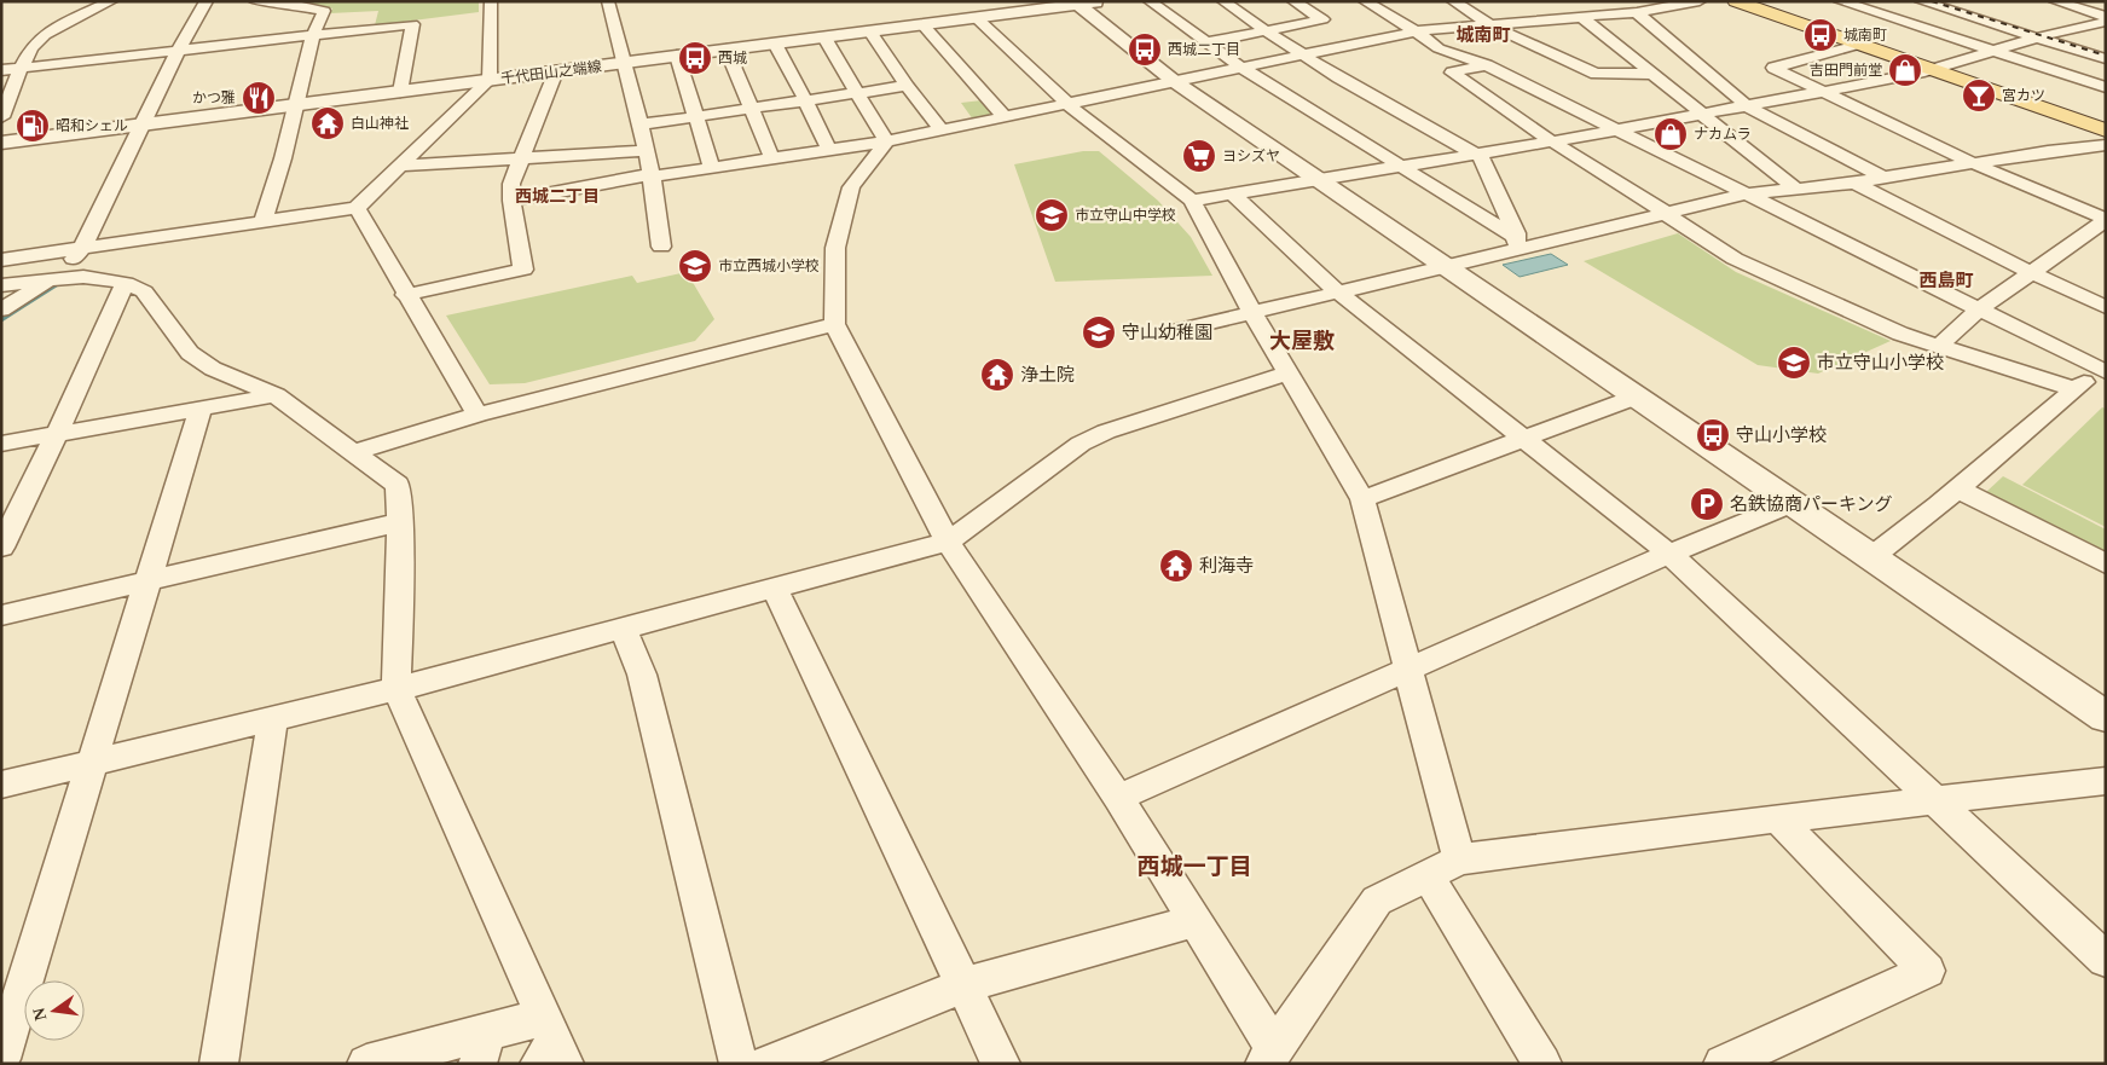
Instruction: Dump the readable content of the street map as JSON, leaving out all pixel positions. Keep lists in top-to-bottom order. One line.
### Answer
{"streets":{"street":["千代田山之端線"]},"districts":["城南町","西城二丁目","西島町","大屋敷","西城一丁目"],"places":{"bus stop":["城南町","西城二丁目","西城","守山小学校"],"shop":["吉田門前堂","ナカムラ"],"bar":["宮カツ"],"restaurant":["かつ雅"],"temple":["白山神社","浄土院","利海寺"],"fuel station":["昭和シェル"],"supermarket":["ヨシズヤ"],"school or university":["市立守山中学校","市立西城小学校","守山幼稚園","市立守山小学校"],"parking":["名鉄協商パーキング"]},"north":"left"}
